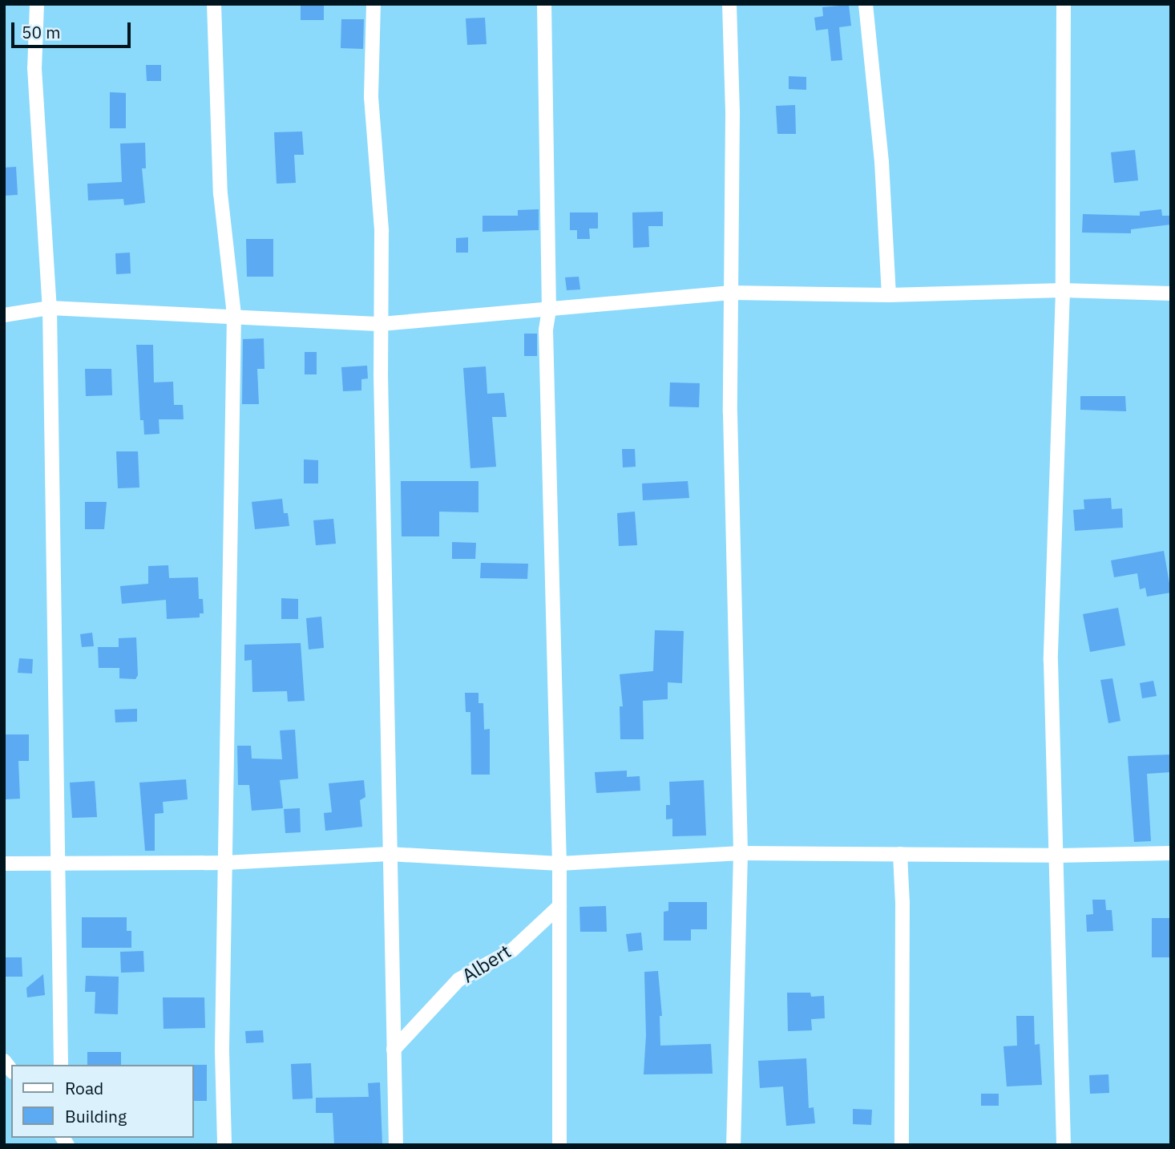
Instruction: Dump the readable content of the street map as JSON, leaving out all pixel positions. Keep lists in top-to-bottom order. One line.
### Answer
{"streets":{"street":["Albert"]},"legend":["Road","Building"],"scale_bar":"50 m"}
